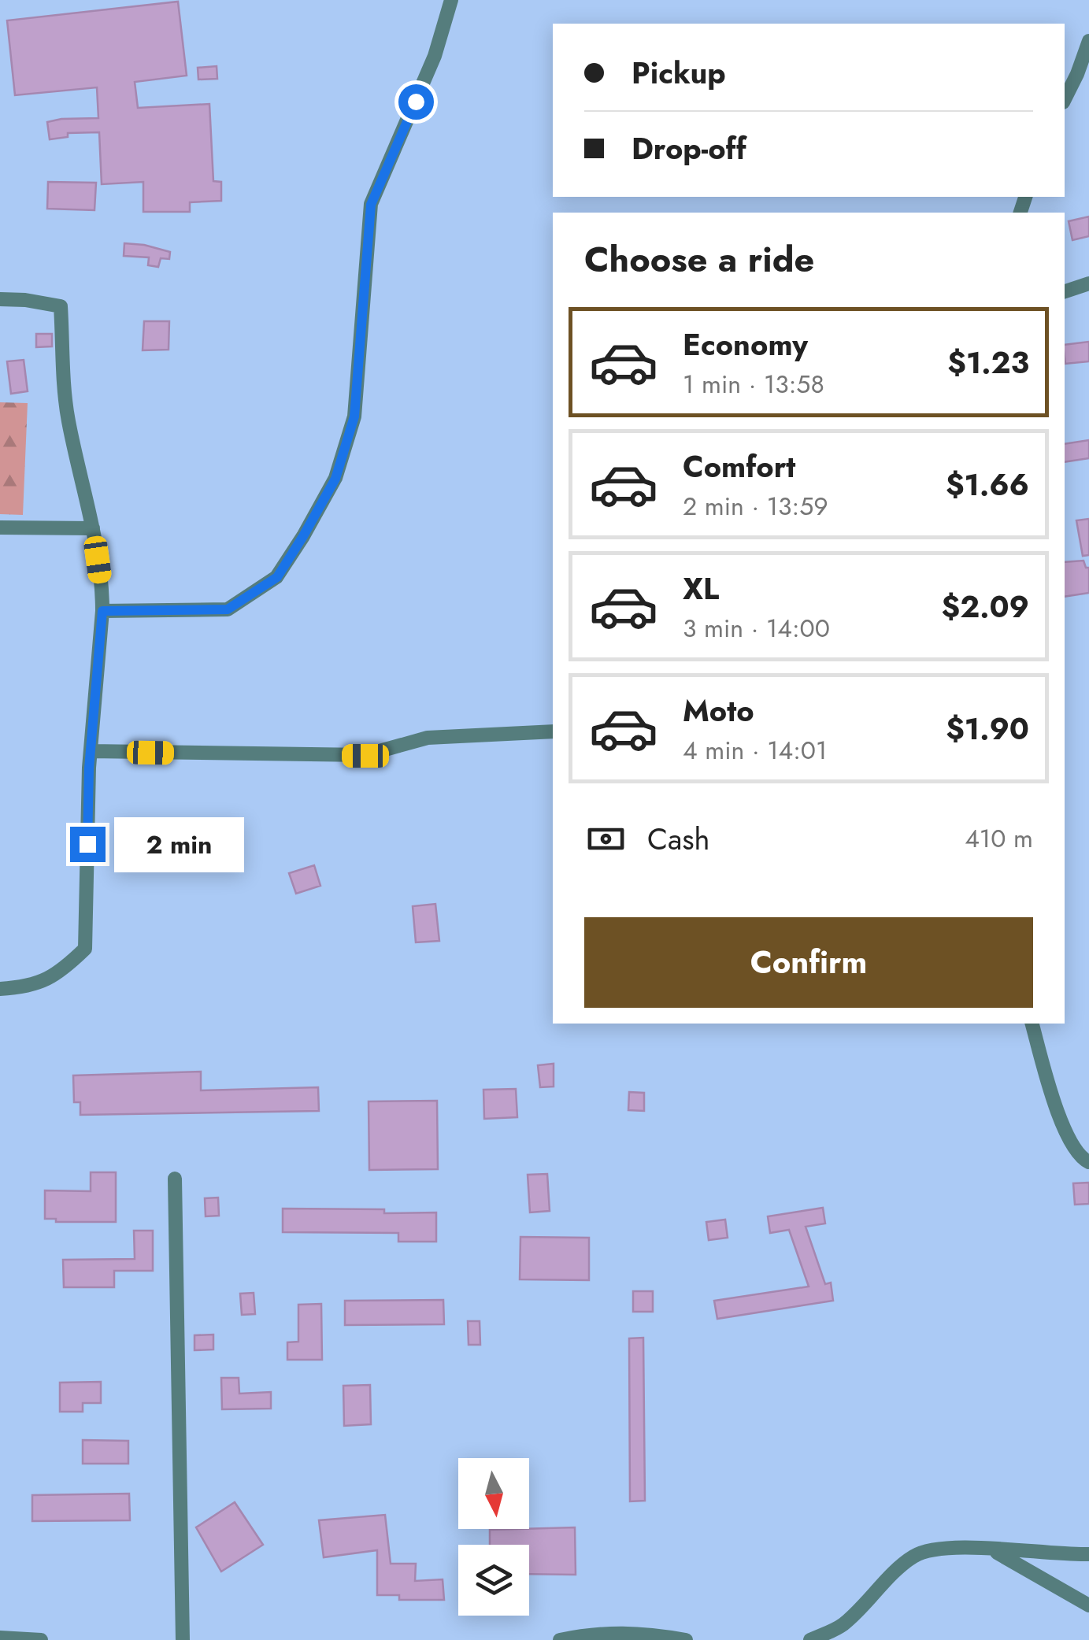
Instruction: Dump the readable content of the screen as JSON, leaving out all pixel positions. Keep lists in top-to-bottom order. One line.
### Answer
{"north":"bottom","page":{"banner":["Pickup","Drop-off"],"heading":"Choose a ride","list":[{"name":"Economy","note":"1 min · 13:58","value":"$1.23"},{"name":"Comfort","note":"2 min · 13:59","value":"$1.66"},{"name":"XL","note":"3 min · 14:00","value":"$2.09"},{"name":"Moto","note":"4 min · 14:01","value":"$1.90"}],"pay":["Cash","410 m"],"bubble":"2 min","buttons":"Confirm"}}
